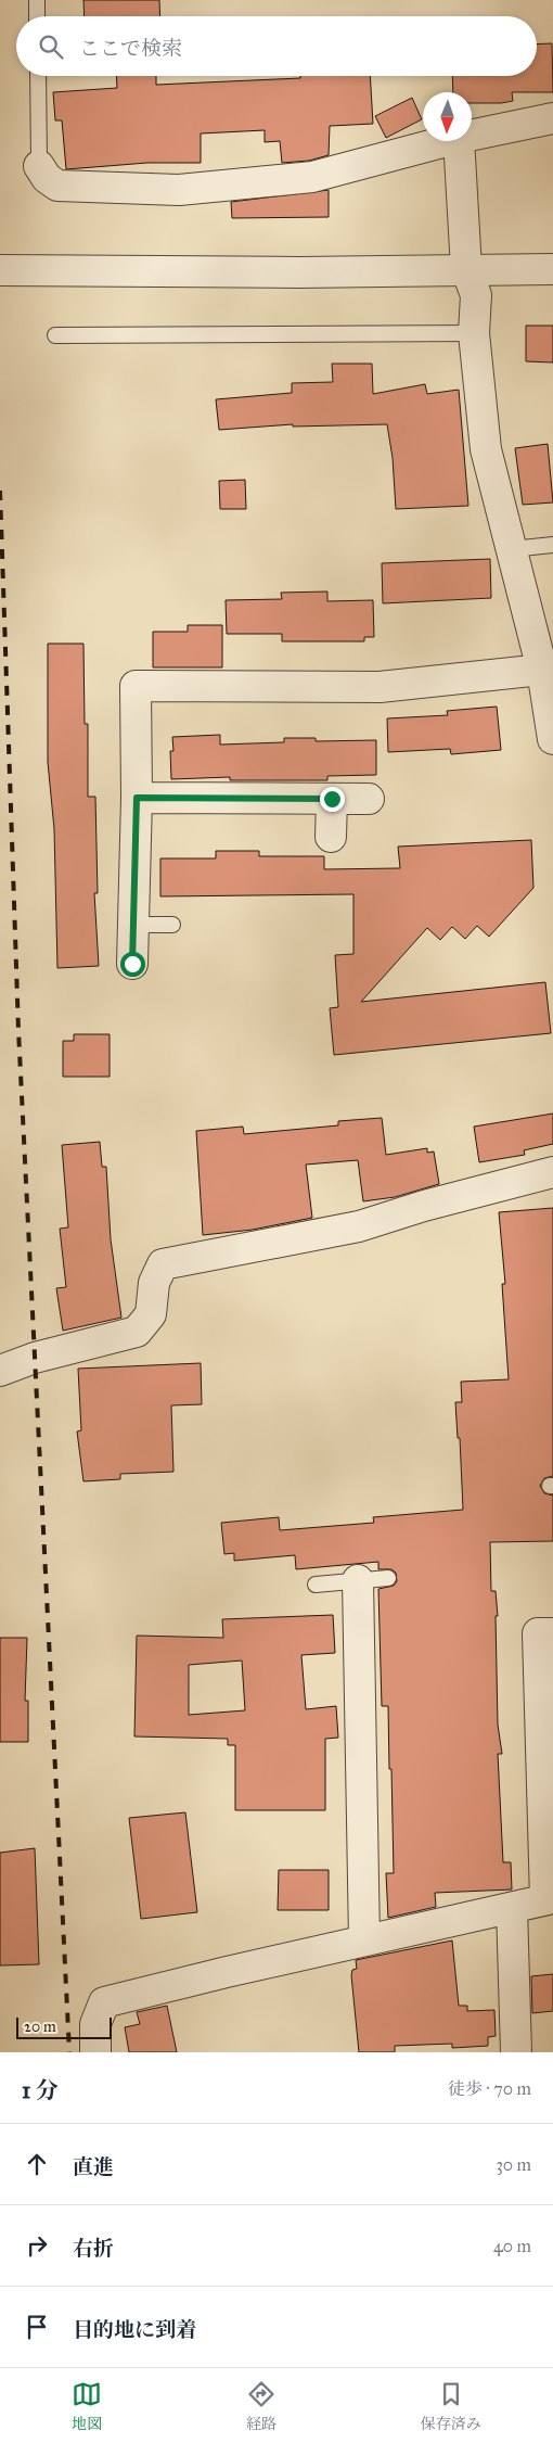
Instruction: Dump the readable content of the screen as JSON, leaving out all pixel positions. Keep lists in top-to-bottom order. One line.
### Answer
{"scale_bar":"20 m","north":"bottom","page":{"search":"ここで検索","scale":"20 m","heading":["1 分","徒歩 · 70 m"],"list":[["直進","30 m"],["右折","40 m"],"目的地に到着"],"nav":["地図","経路","保存済み"]}}
